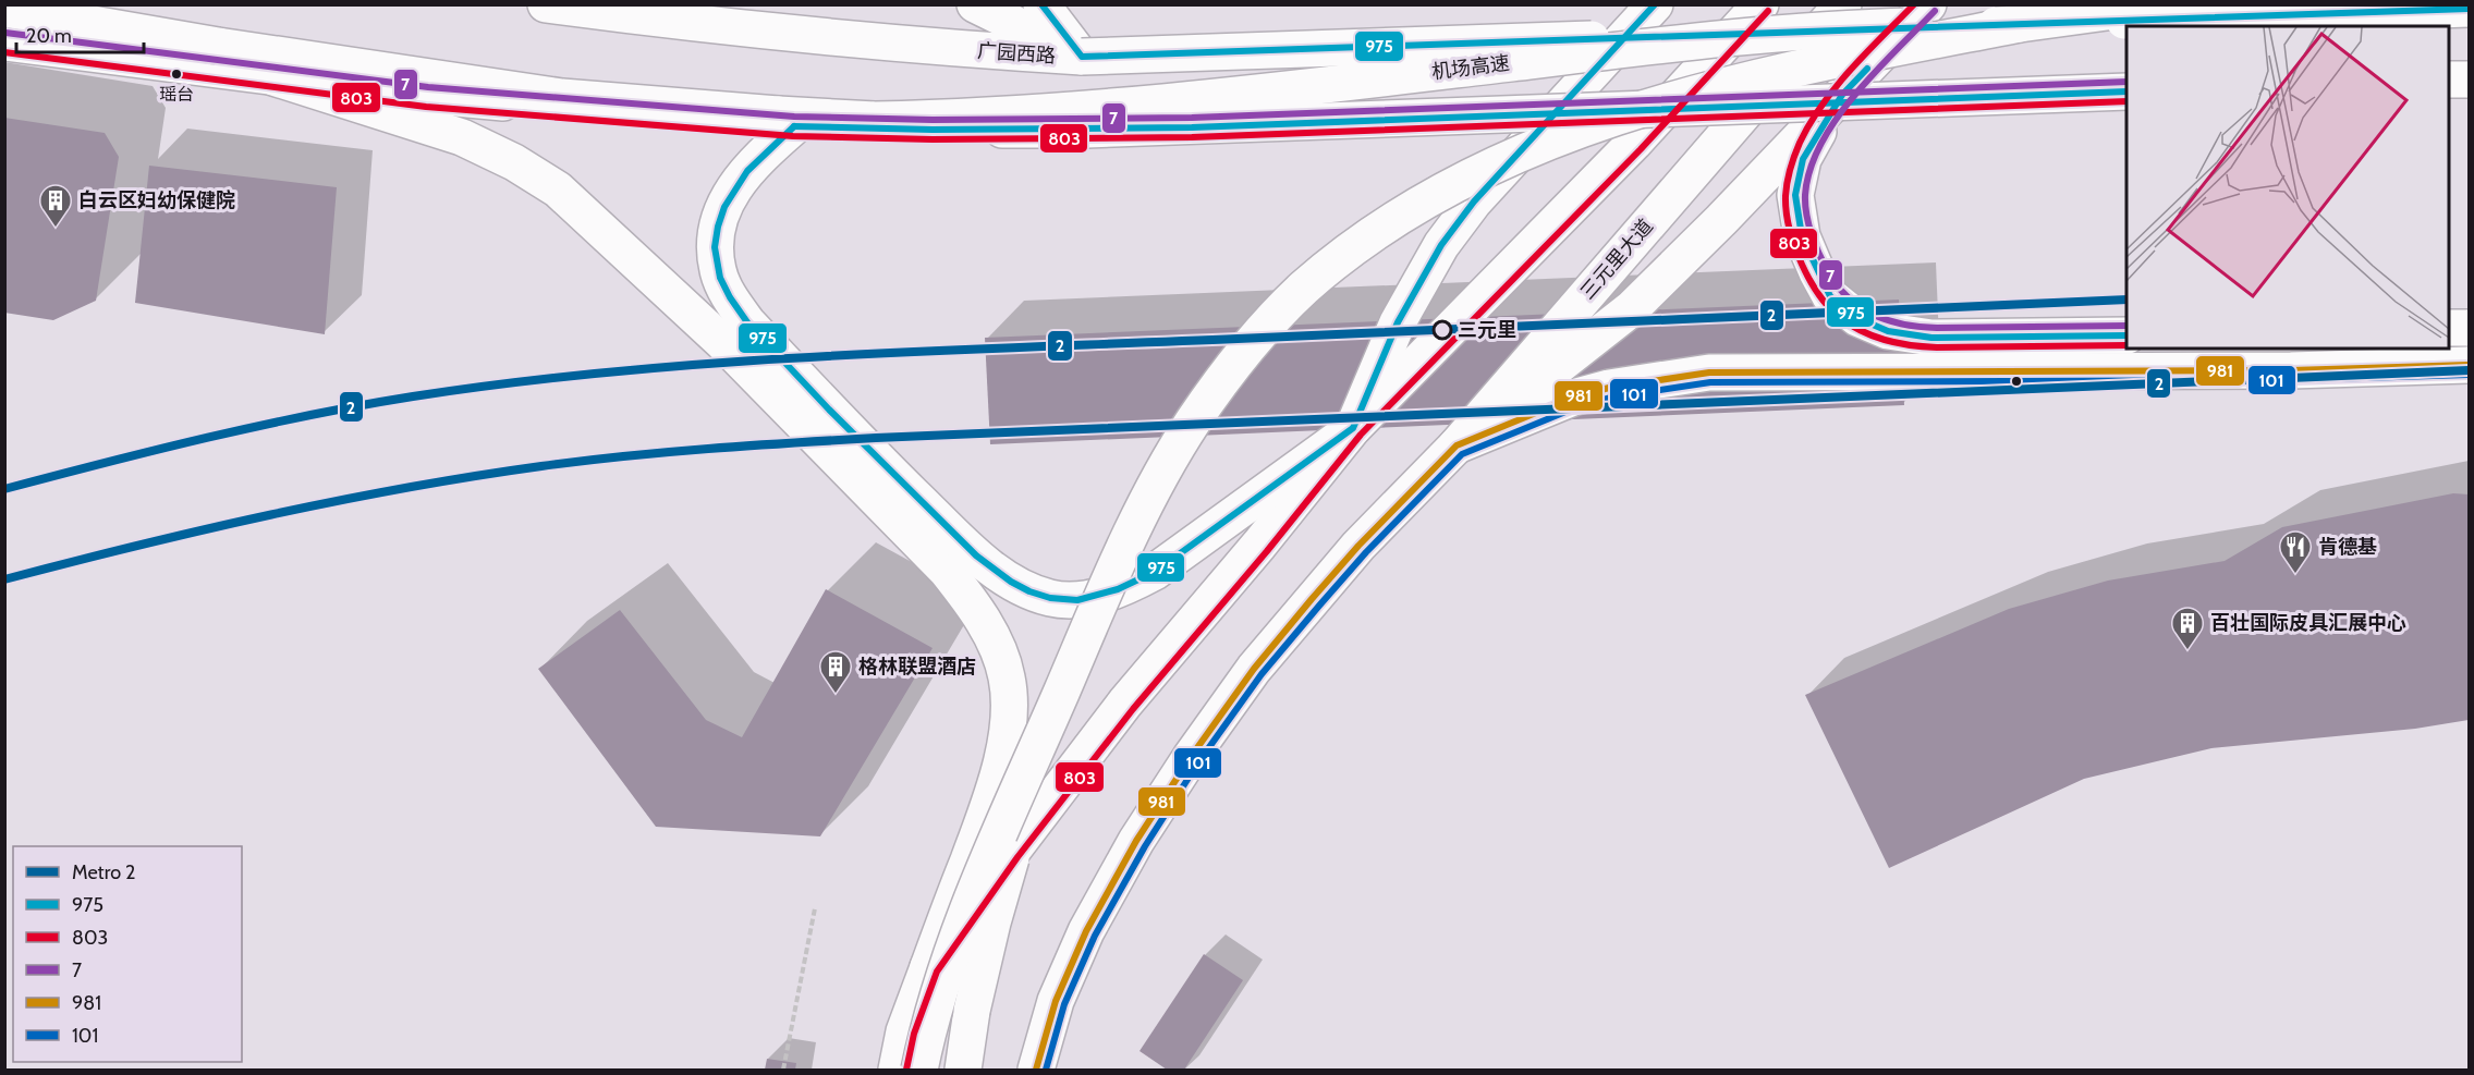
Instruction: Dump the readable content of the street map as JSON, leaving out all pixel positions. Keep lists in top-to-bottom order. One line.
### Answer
{"streets":{"main road":["广园西路","机场高速","三元里大道"]},"places":{"other":["瑶台","三元里"],"building":["白云区妇幼保健院","百壮国际皮具汇展中心","格林联盟酒店"],"restaurant":["肯德基"]},"lines":["transit line 975","transit line 803","transit line 7","metro line 2","transit line 981","transit line 101"],"legend":["Metro 2","975","803","7","981","101"],"scale_bar":"20 m"}
